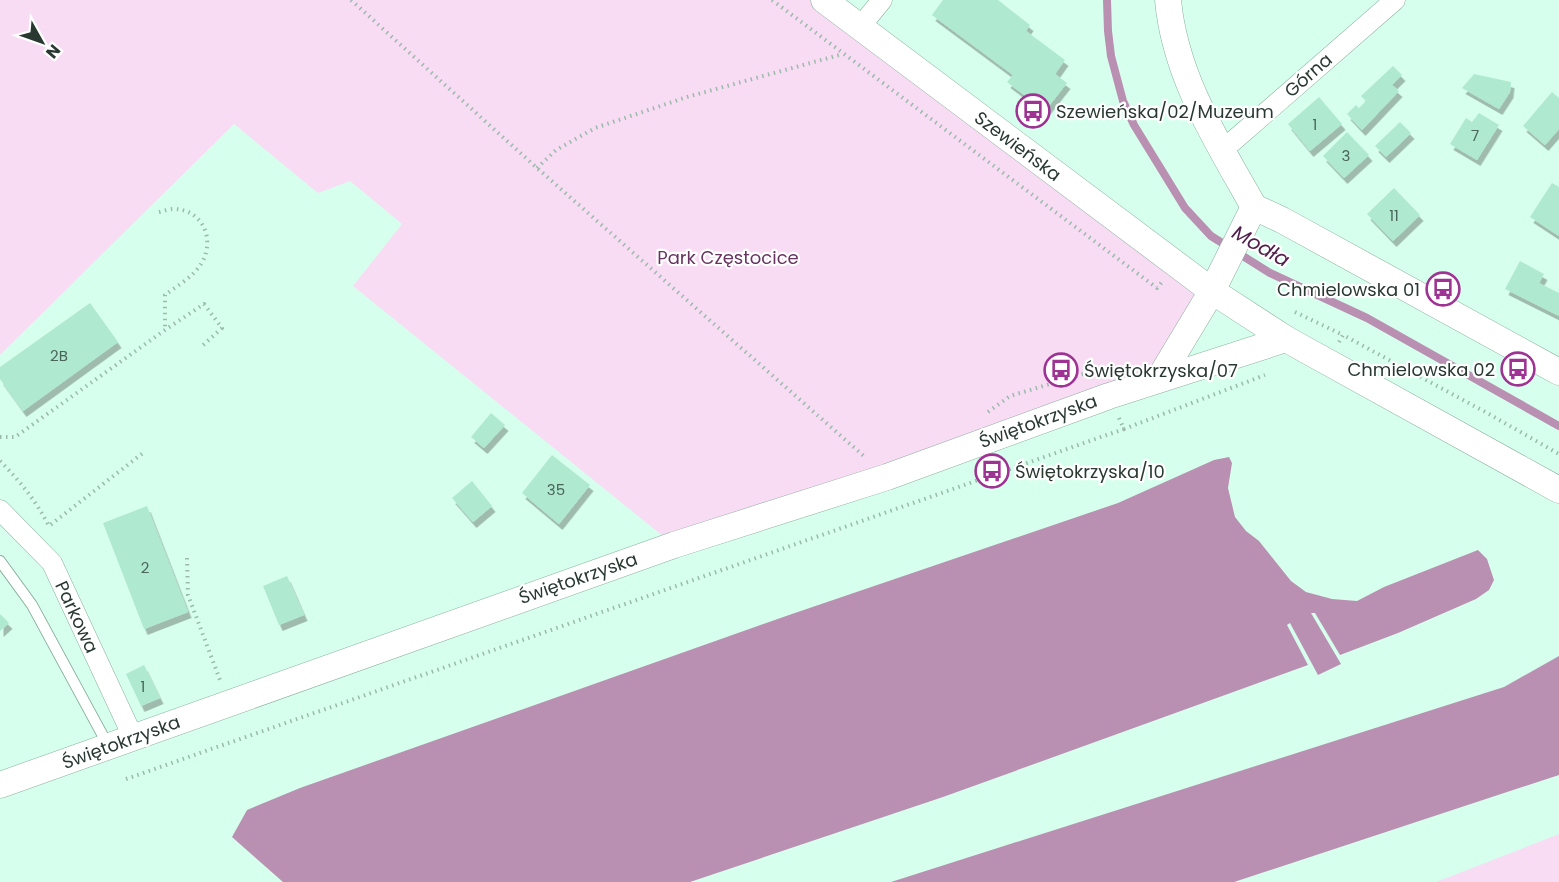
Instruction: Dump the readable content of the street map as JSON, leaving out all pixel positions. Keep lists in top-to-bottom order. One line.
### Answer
{"streets":{"street":["Górna","Szewieńska","Świętokrzyska","Parkowa"]},"crossings":[["Szewieńska","Świętokrzyska"],["Świętokrzyska","Parkowa"]],"water":["Modła"],"parks":["Park Częstocice"],"places":{"bus stop":["Szewieńska/02/Muzeum","Chmielowska 01","Chmielowska 02","Świętokrzyska/07","Świętokrzyska/10"]},"house_numbers":["1","7","3","11","2B","35","2","1"],"north":"bottom right"}
